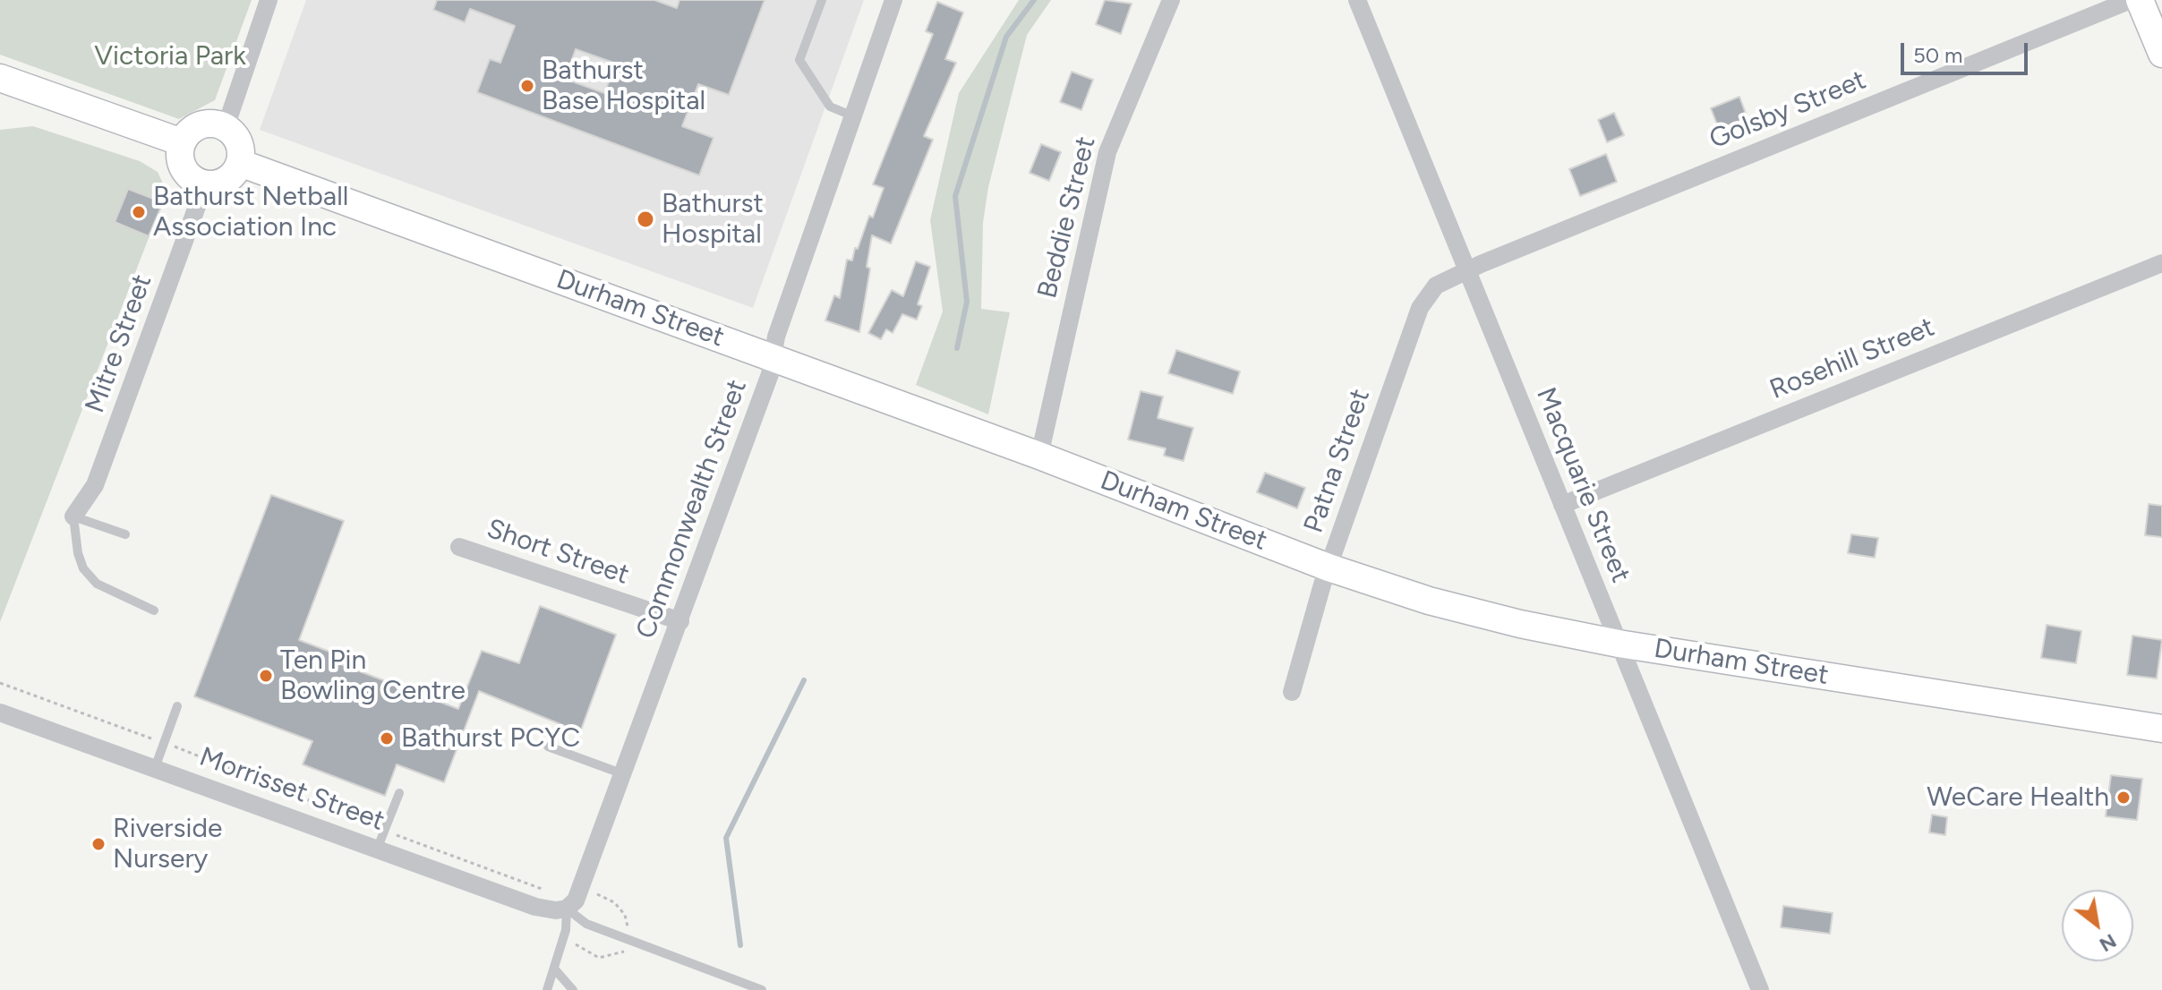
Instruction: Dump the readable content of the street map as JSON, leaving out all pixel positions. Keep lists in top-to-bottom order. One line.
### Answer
{"streets":{"main road":["Durham Street"],"street":["Golsby Street","Beddie Street","Mitre Street","Rosehill Street","Patna Street","Macquarie Street","Commonwealth Street","Short Street","Morrisset Street"]},"crossings":[["Golsby Street","Patna Street"],["Golsby Street","Macquarie Street"],["Beddie Street","Durham Street"],["Durham Street","Mitre Street"],["Durham Street","Patna Street"],["Durham Street","Macquarie Street"],["Durham Street","Commonwealth Street"],["Rosehill Street","Macquarie Street"],["Patna Street","Macquarie Street"],["Commonwealth Street","Short Street"],["Commonwealth Street","Morrisset Street"]],"parks":["Victoria Park"],"places":["Bathurst Base Hospital","Bathurst Netball Association Inc","Bathurst Hospital","Ten Pin Bowling Centre","Bathurst PCYC","WeCare Health","Riverside Nursery"],"scale_bar":"50 m","north":"bottom right"}
